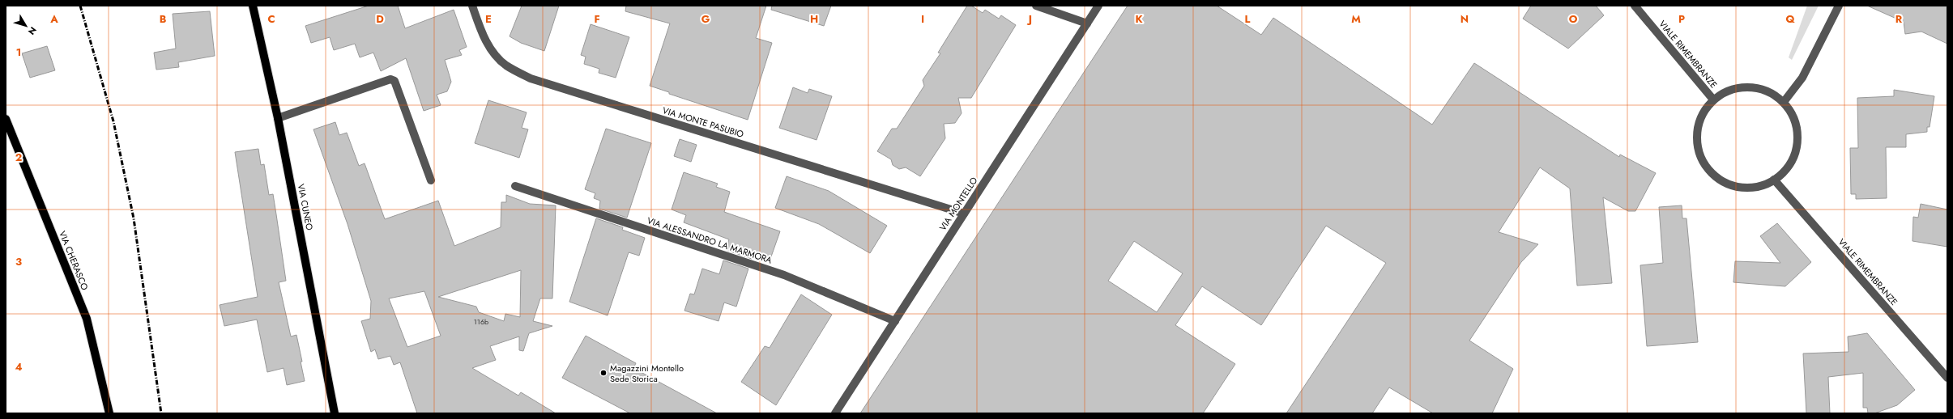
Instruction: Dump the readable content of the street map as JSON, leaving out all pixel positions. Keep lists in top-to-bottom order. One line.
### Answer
{"streets":{"main road":["VIA CUNEO","VIA CHERASCO"],"street":["VIALE RIMEMBRANZE","VIA MONTE PASUBIO","VIA MONTELLO","VIA ALESSANDRO LA MARMORA"]},"crossings":[["VIA MONTE PASUBIO","VIA MONTELLO"],["VIA MONTELLO","VIA ALESSANDRO LA MARMORA"]],"places":["Magazzini Montello Sede Storica"],"house_numbers":["116b"],"north":"bottom right","grid":{"columns":["A","B","C","D","E","F","G","H","I","J","K","L","M","N","O","P","Q","R"],"rows":["1","2","3","4"]}}
